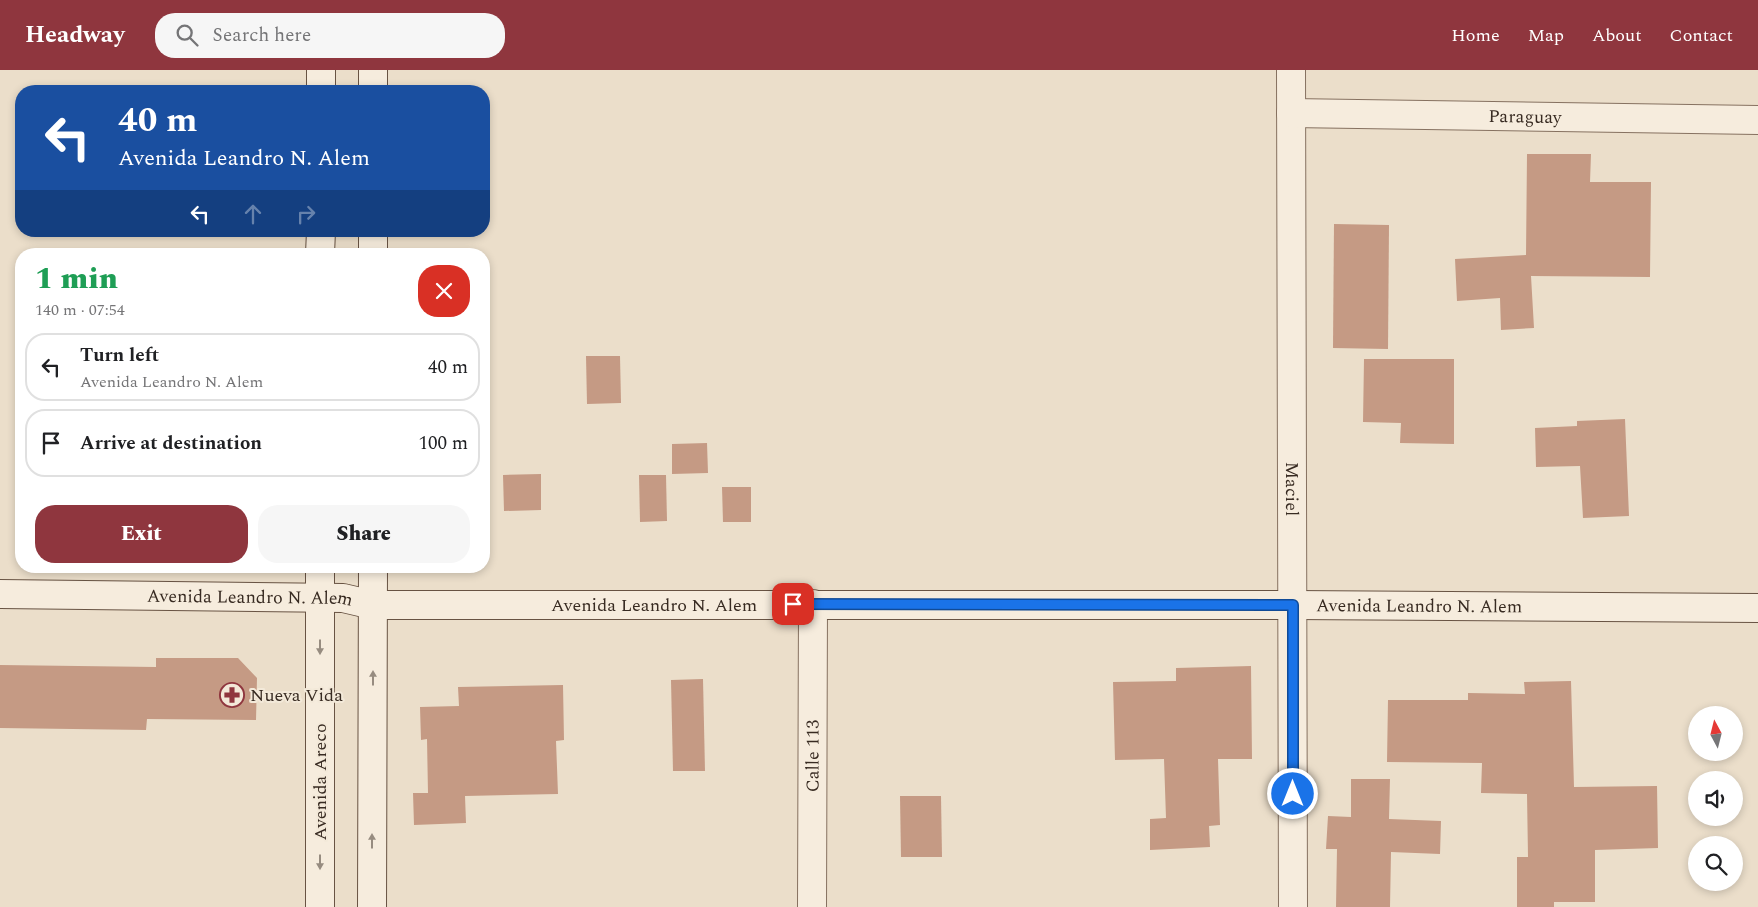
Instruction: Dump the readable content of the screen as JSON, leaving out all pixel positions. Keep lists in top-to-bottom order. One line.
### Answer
{"streets":{"main road":["Paraguay","Maciel","Avenida Leandro N. Alem","Calle 113","Avenida Areco"]},"crossings":[["Paraguay","Maciel"],["Maciel","Avenida Leandro N. Alem"],["Avenida Leandro N. Alem","Calle 113"],["Avenida Leandro N. Alem","Avenida Areco"]],"places":{"pharmacy":["Nueva Vida"]},"north":"top","page":{"header":"Headway","search":"Search here","nav":["Home","Map","About","Contact"],"turn":["40 m","Avenida Leandro N. Alem"],"heading":["1 min","140 m · 07:54"],"list":[{"name":"Turn left","note":"Avenida Leandro N. Alem","value":"40 m"},{"name":"Arrive at destination","value":"100 m"}],"buttons":["Exit","Share"]}}
